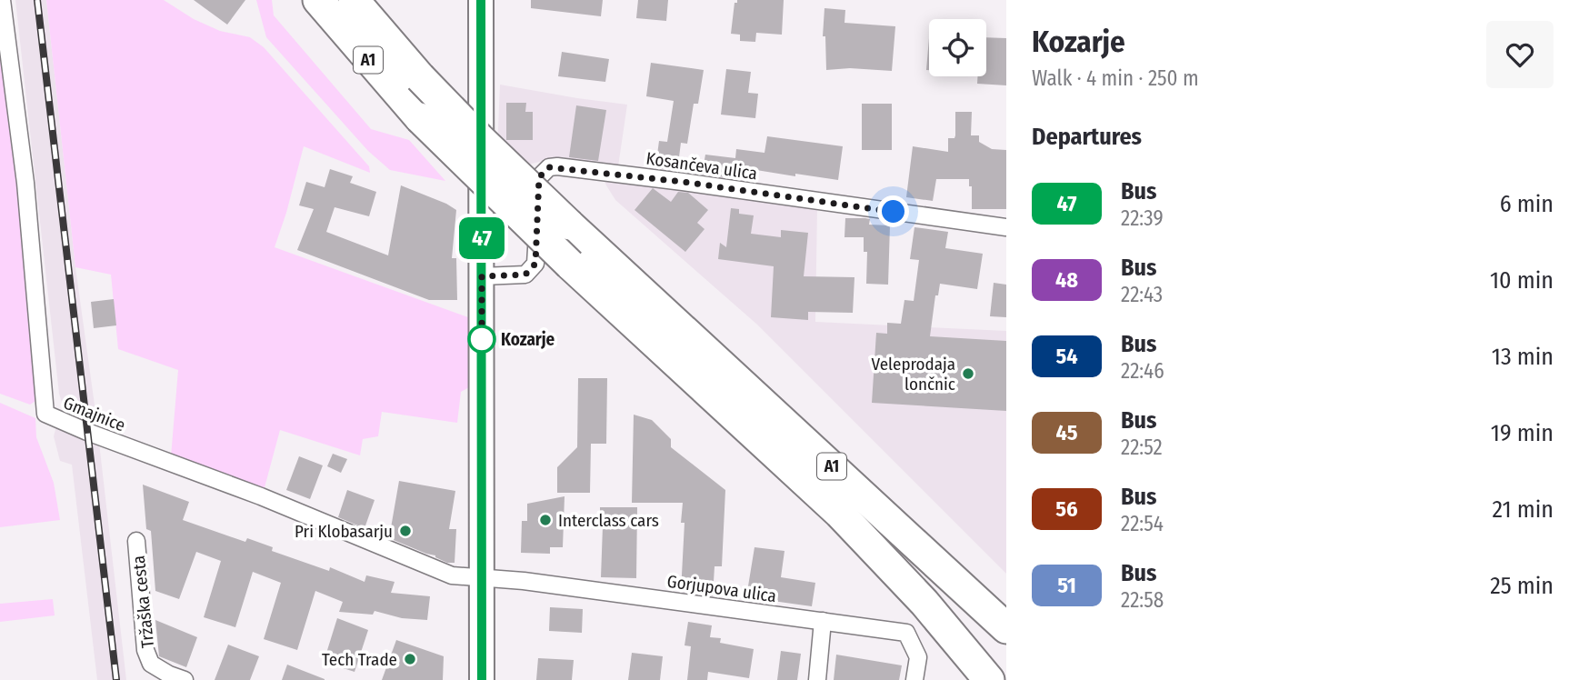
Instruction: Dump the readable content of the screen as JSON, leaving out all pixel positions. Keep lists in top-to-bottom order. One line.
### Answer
{"streets":{"highway":["A1"],"street":["Kosančeva ulica","Gmajnice","Gorjupova ulica","Tržaška cesta"]},"crossings":[["Gmajnice","Gorjupova ulica"]],"places":["Kozarje","Veleprodaja lončnic","Interclass cars","Pri Klobasarju","Tech Trade"],"lines":["bus line 47"],"page":{"on_map":"47","heading":[["Kozarje","Walk · 4 min · 250 m"],"Departures"],"list":[{"mark":"47","name":"Bus","note":"22:39","value":"6 min"},{"mark":"48","name":"Bus","note":"22:43","value":"10 min"},{"mark":"54","name":"Bus","note":"22:46","value":"13 min"},{"mark":"45","name":"Bus","note":"22:52","value":"19 min"},{"mark":"56","name":"Bus","note":"22:54","value":"21 min"},{"mark":"51","name":"Bus","note":"22:58","value":"25 min"}]}}
